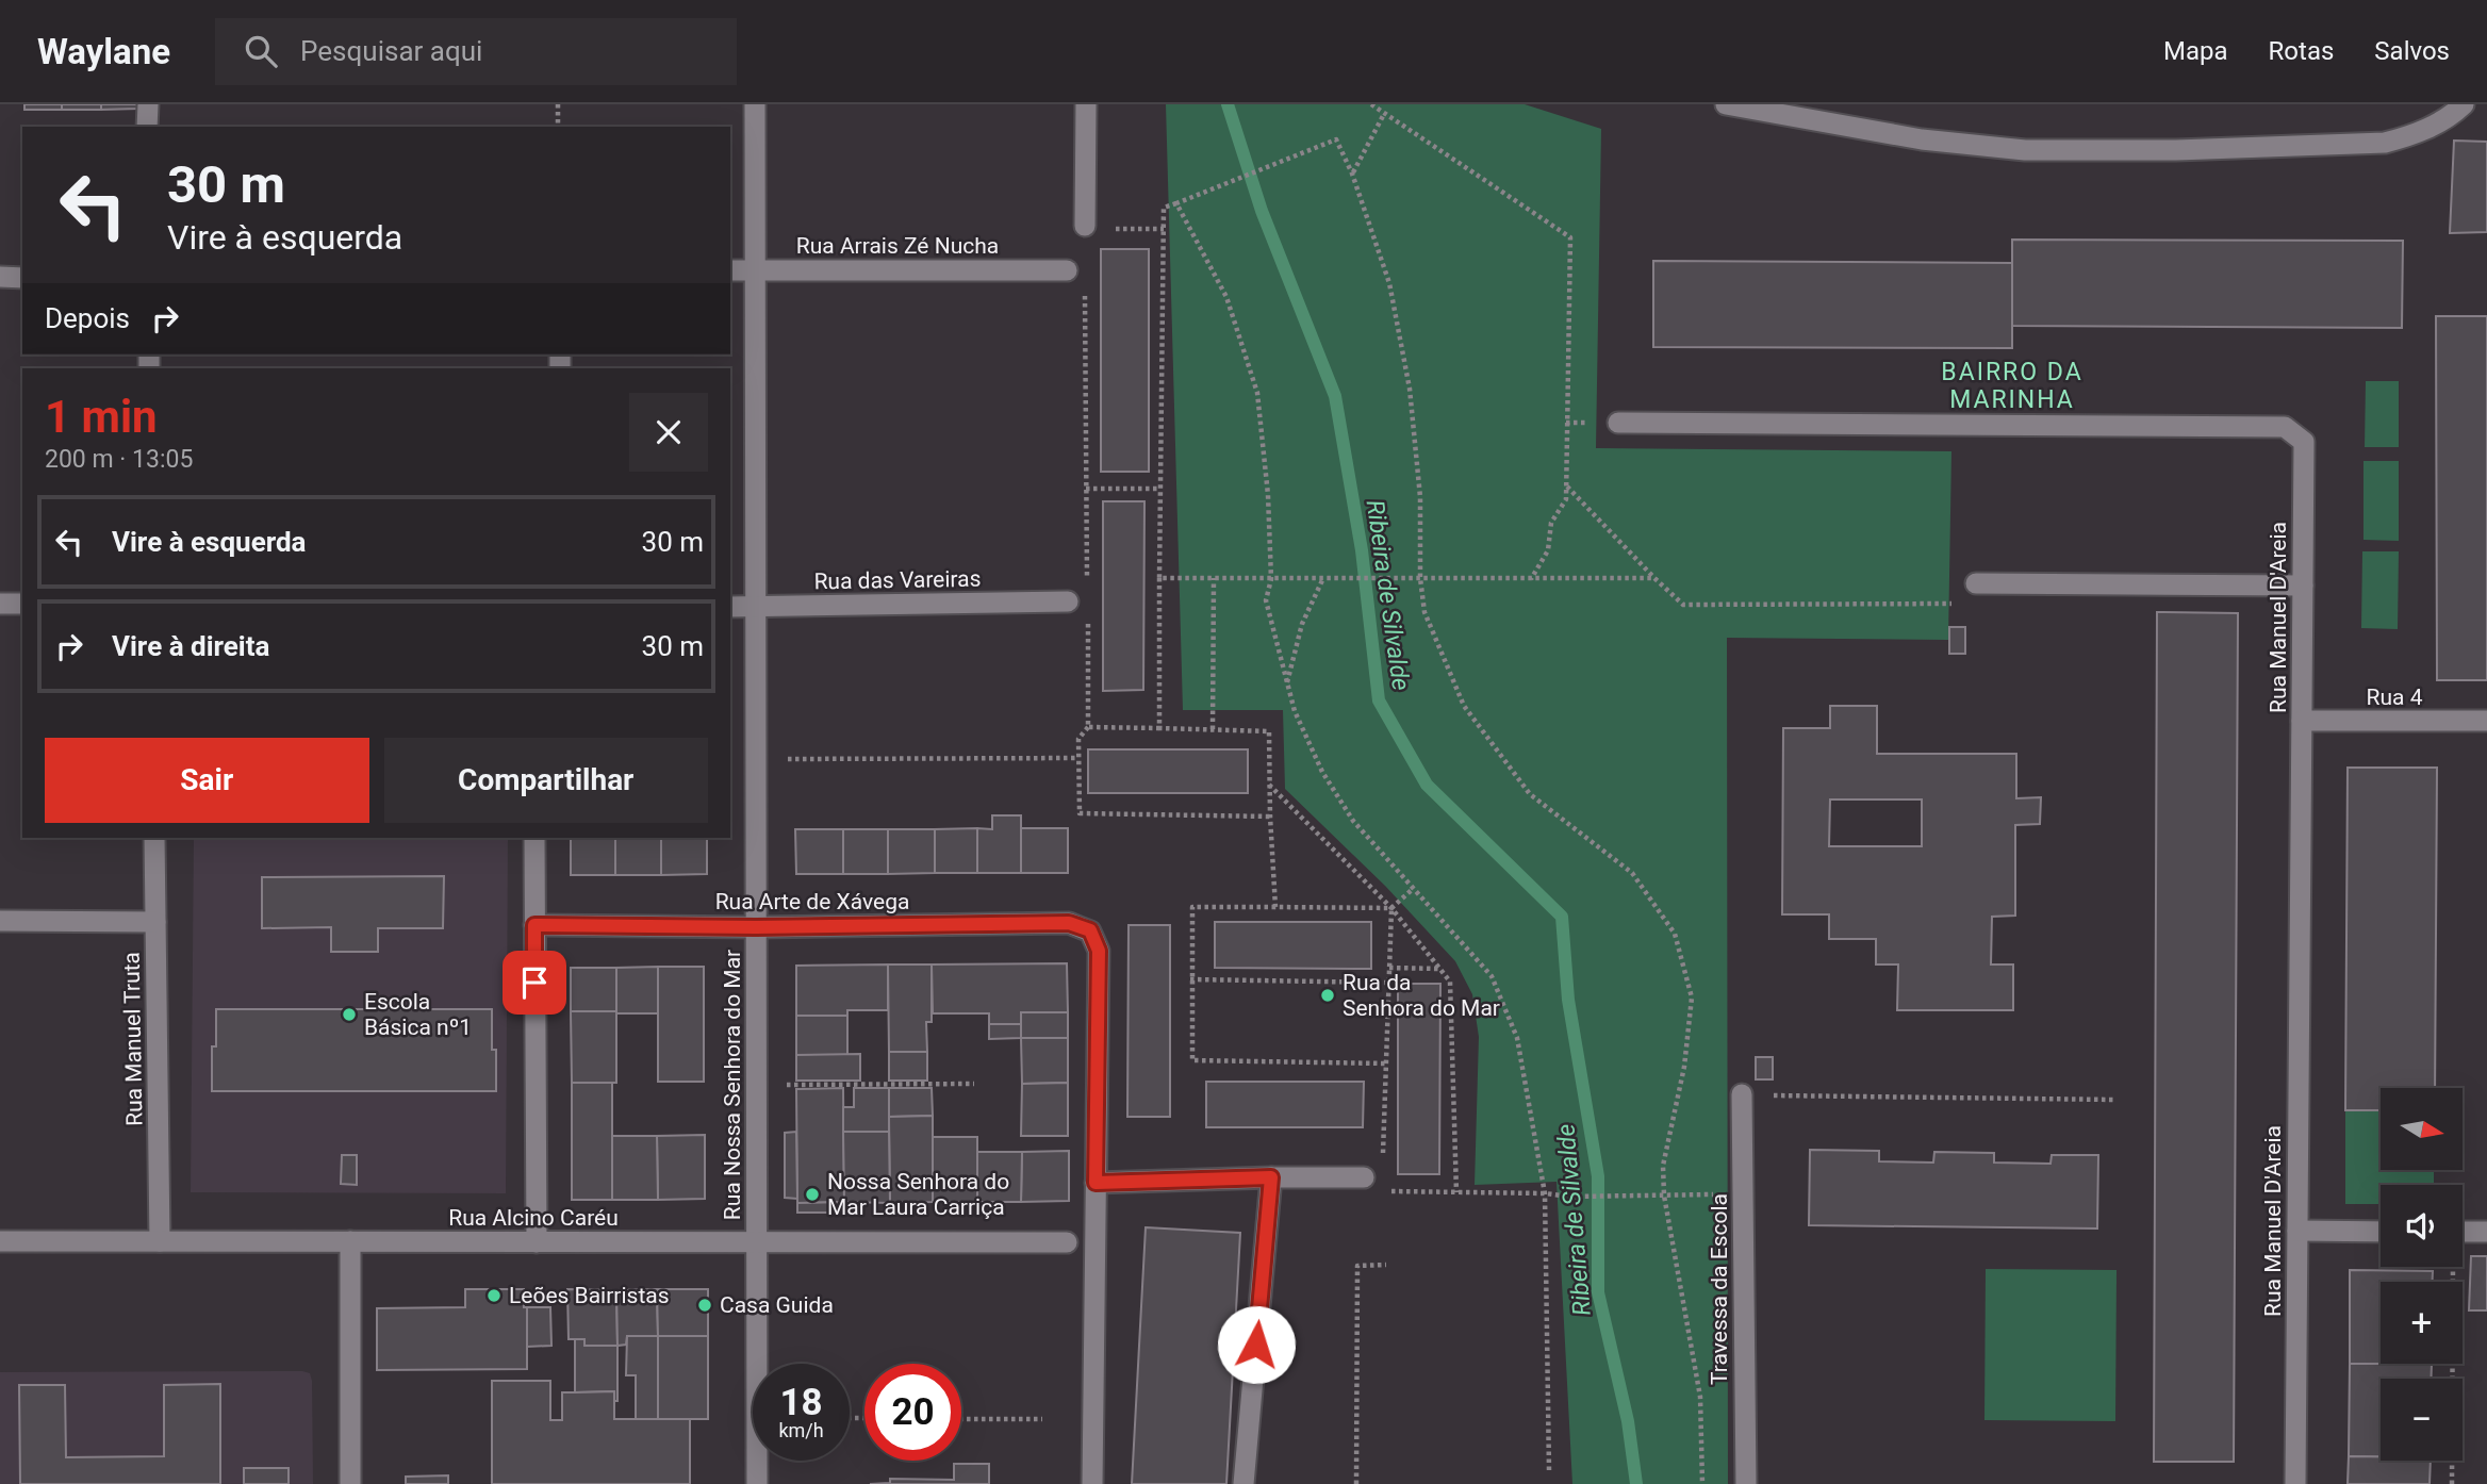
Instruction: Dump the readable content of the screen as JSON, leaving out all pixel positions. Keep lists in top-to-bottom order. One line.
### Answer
{"streets":{"street":["Rua Arrais Zé Nucha","Rua das Vareiras","Rua Manuel D'Areia","Rua 4","Rua Arte de Xávega","Rua Manuel Truta","Rua Nossa Senhora do Mar","Rua Alcino Caréu","Travessa da Escola"]},"crossings":[["Rua Arrais Zé Nucha","Rua Nossa Senhora do Mar"],["Rua das Vareiras","Rua Nossa Senhora do Mar"],["Rua Manuel D'Areia","Rua 4"],["Rua Arte de Xávega","Rua Nossa Senhora do Mar"],["Rua Manuel Truta","Rua Alcino Caréu"],["Rua Nossa Senhora do Mar","Rua Alcino Caréu"]],"districts":["BAIRRO DA MARINHA"],"water":["Ribeira de Silvalde"],"places":["Rua da Senhora do Mar","Escola Básica nº1","Nossa Senhora do Mar Laura Carriça","Leões Bairristas","Casa Guida"],"north":"right","page":{"header":"Waylane","search":"Pesquisar aqui","nav":["Mapa","Rotas","Salvos"],"turn":["30 m","Vire à esquerda"],"then":"Depois","heading":["1 min","200 m · 13:05"],"list":[{"name":"Vire à esquerda","value":"30 m"},{"name":"Vire à direita","value":"30 m"}],"buttons":["Sair","Compartilhar"],"map_buttons":["+","−"],"speed":"18 km/h","limit":"20"}}
